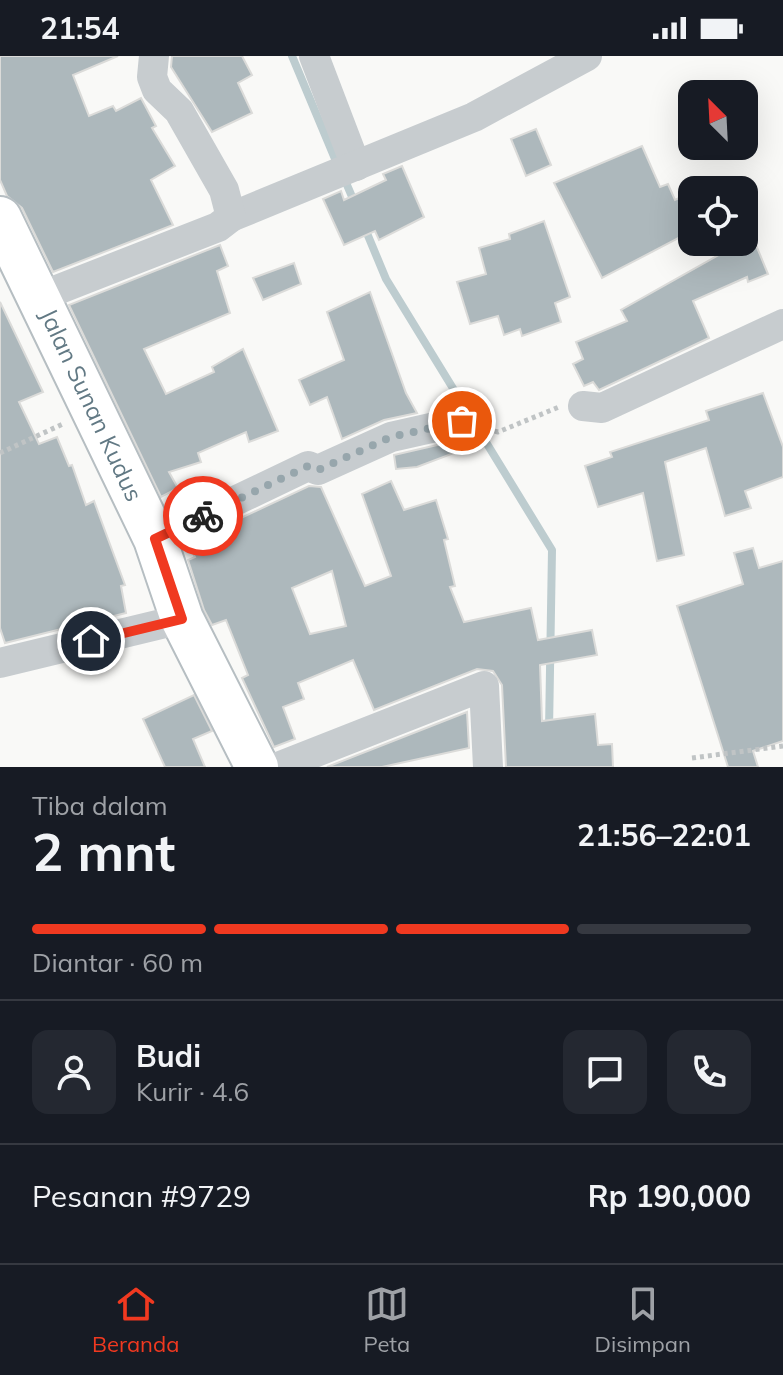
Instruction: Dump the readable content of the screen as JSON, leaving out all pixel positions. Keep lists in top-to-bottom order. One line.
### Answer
{"streets":{"street":["Jalan Sunan Kudus"]},"north":"top left","page":{"status":"21:54","heading":["2 mnt","Tiba dalam","21:56–22:01"],"panel":["Budi","Kurir · 4.6","Pesanan #9729","Rp 190,000"],"bar":"Diantar · 60 m","tabs":["Beranda","Peta","Disimpan"]}}
